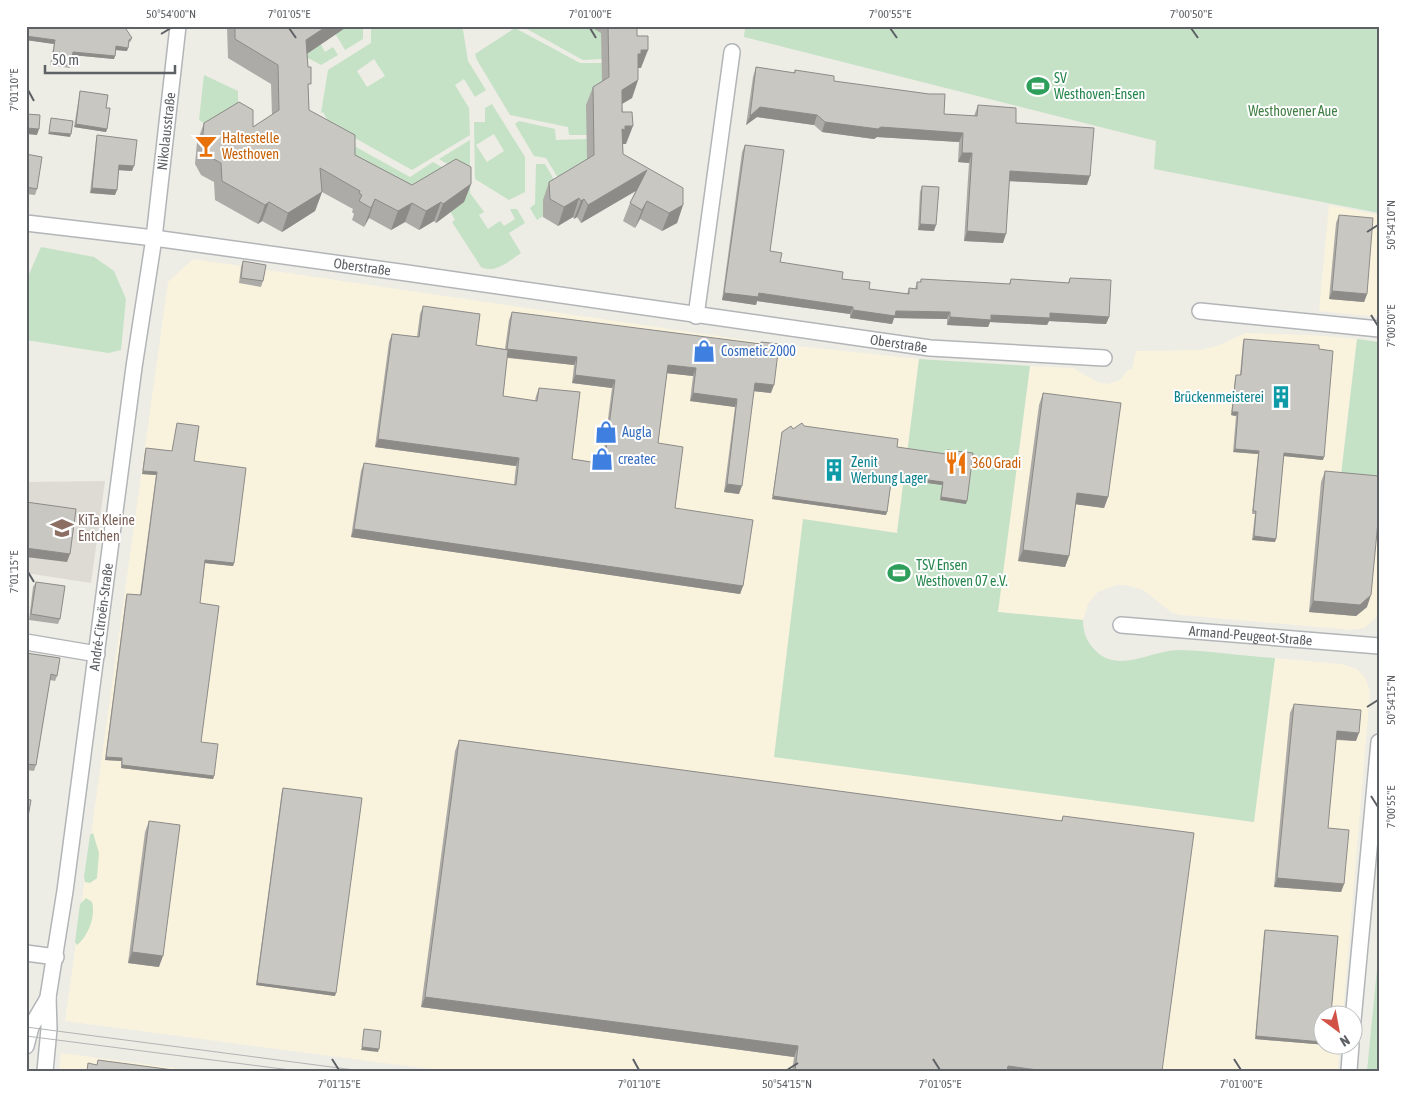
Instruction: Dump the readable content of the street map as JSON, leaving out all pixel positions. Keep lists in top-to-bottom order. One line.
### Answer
{"streets":{"street":["Nikolausstraße","Oberstraße","André-Citroën-Straße","Armand-Peugeot-Straße"]},"crossings":[["Nikolausstraße","Oberstraße"],["Nikolausstraße","André-Citroën-Straße"],["Oberstraße","André-Citroën-Straße"]],"parks":["Westhovener Aue"],"places":{"sports":["SV Westhoven-Ensen","TSV Ensen Westhoven 07 e.V."],"bar":["Haltestelle Westhoven"],"shop":["Cosmetic 2000","Augla","createc"],"building":["Brückenmeisterei","Zenit Werbung Lager"],"restaurant":["360 Gradi"],"school or university":["KiTa Kleine Entchen"]},"scale_bar":"50 m","north":"bottom right","coordinates":["50°54'00\"N","7°01'05\"E","7°01'00\"E","7°00'55\"E","7°00'50\"E","7°01'10\"E","50°54'10\"N","7°01'15\"E","50°54'15\"N"]}
